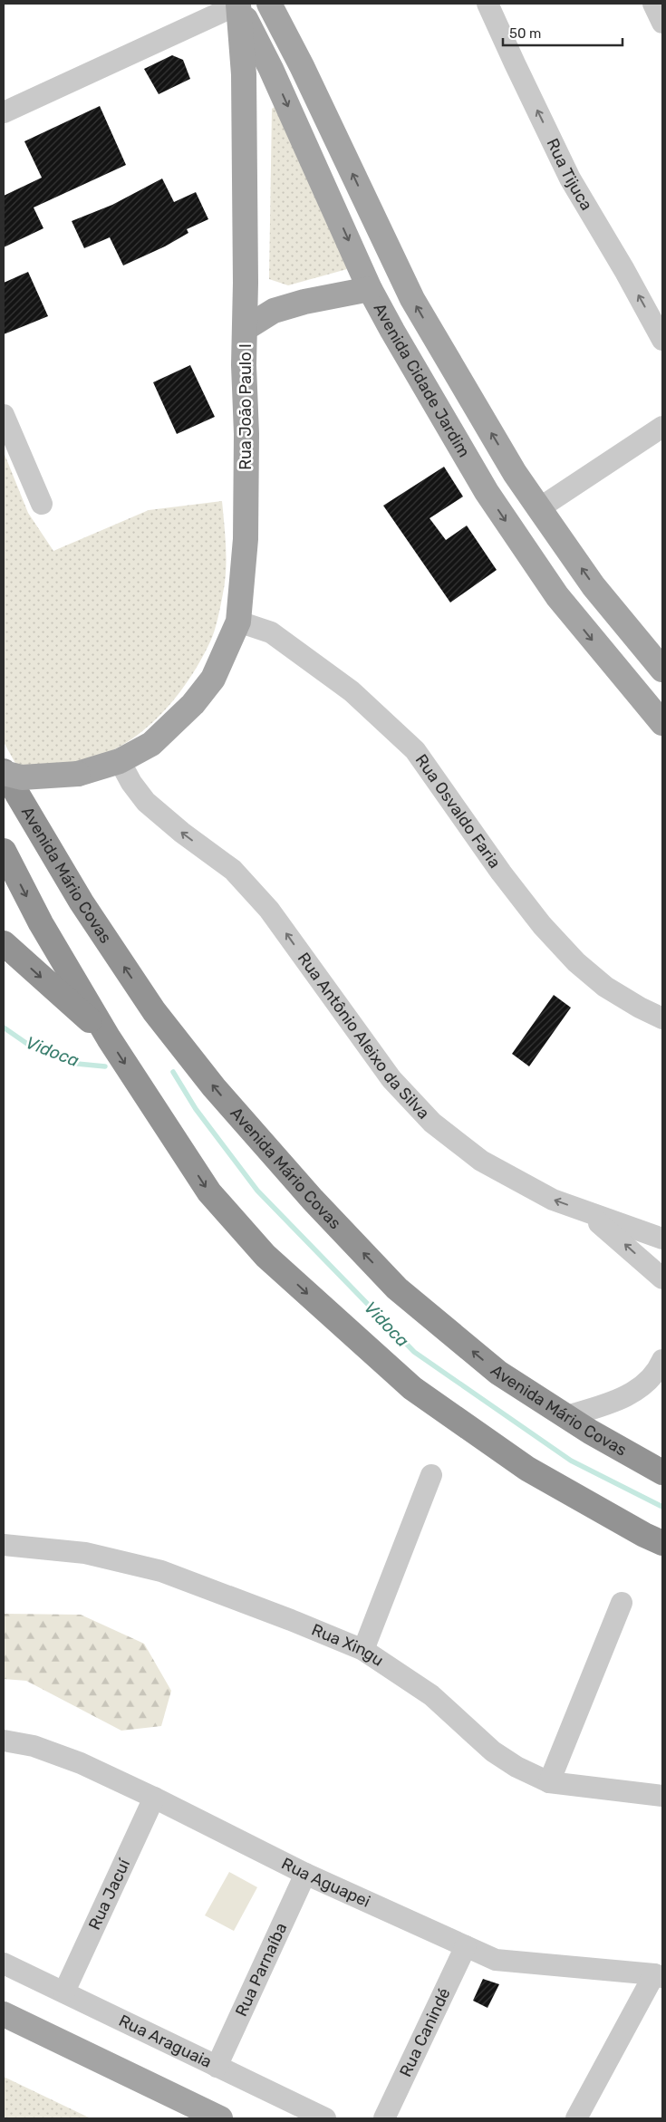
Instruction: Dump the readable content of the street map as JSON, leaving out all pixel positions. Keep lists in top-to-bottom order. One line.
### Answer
{"streets":{"highway":["Avenida Mário Covas"],"main road":["Avenida Cidade Jardim","Rua João Paulo I"],"street":["Rua Tijuca","Rua Osvaldo Faria","Rua Antônio Aleixo da Silva","Rua Xingu","Rua Aguapei","Rua Jacuí","Rua Parnaíba","Rua Canindé","Rua Araguaia"]},"crossings":[["Avenida Cidade Jardim","Rua João Paulo I"],["Rua João Paulo I","Rua Osvaldo Faria"],["Rua João Paulo I","Avenida Mário Covas"],["Rua João Paulo I","Rua Antônio Aleixo da Silva"],["Rua Aguapei","Rua Jacuí"],["Rua Aguapei","Rua Parnaíba"],["Rua Aguapei","Rua Canindé"],["Rua Jacuí","Rua Araguaia"],["Rua Parnaíba","Rua Araguaia"]],"one_way":["Rua Tijuca","Rua Antônio Aleixo da Silva"],"water":["Vidoca"],"scale_bar":"50 m"}
